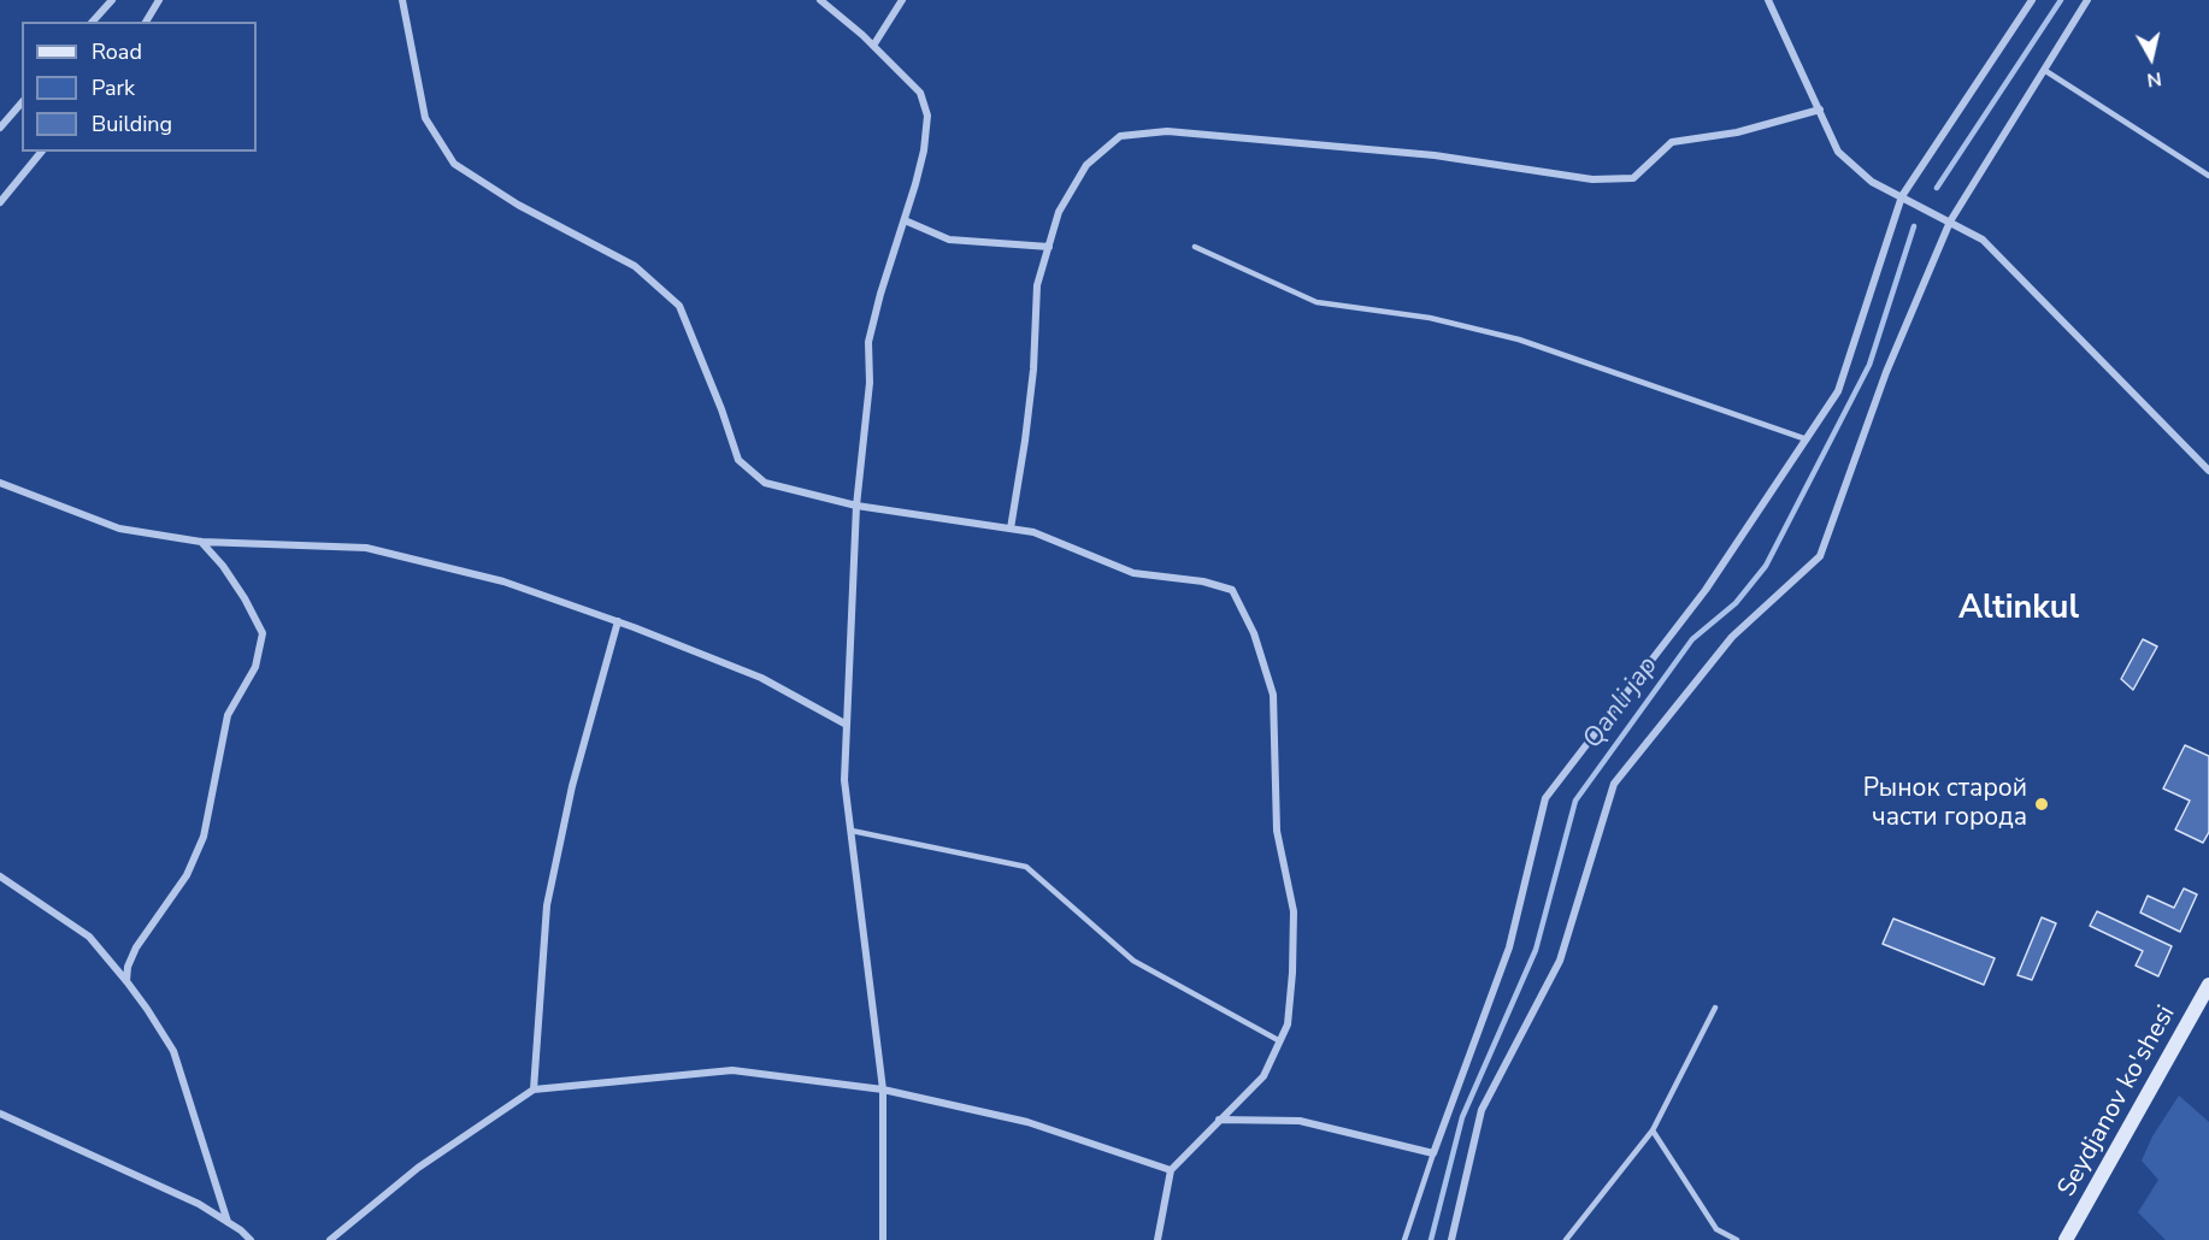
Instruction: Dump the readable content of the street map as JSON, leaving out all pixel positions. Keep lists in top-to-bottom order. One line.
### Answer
{"streets":{"main road":["Seydjanov ko'shesi"]},"districts":["Altinkul"],"water":["Qanli jap"],"places":["Рынок старой части города"],"legend":["Road","Park","Building"],"north":"bottom"}
